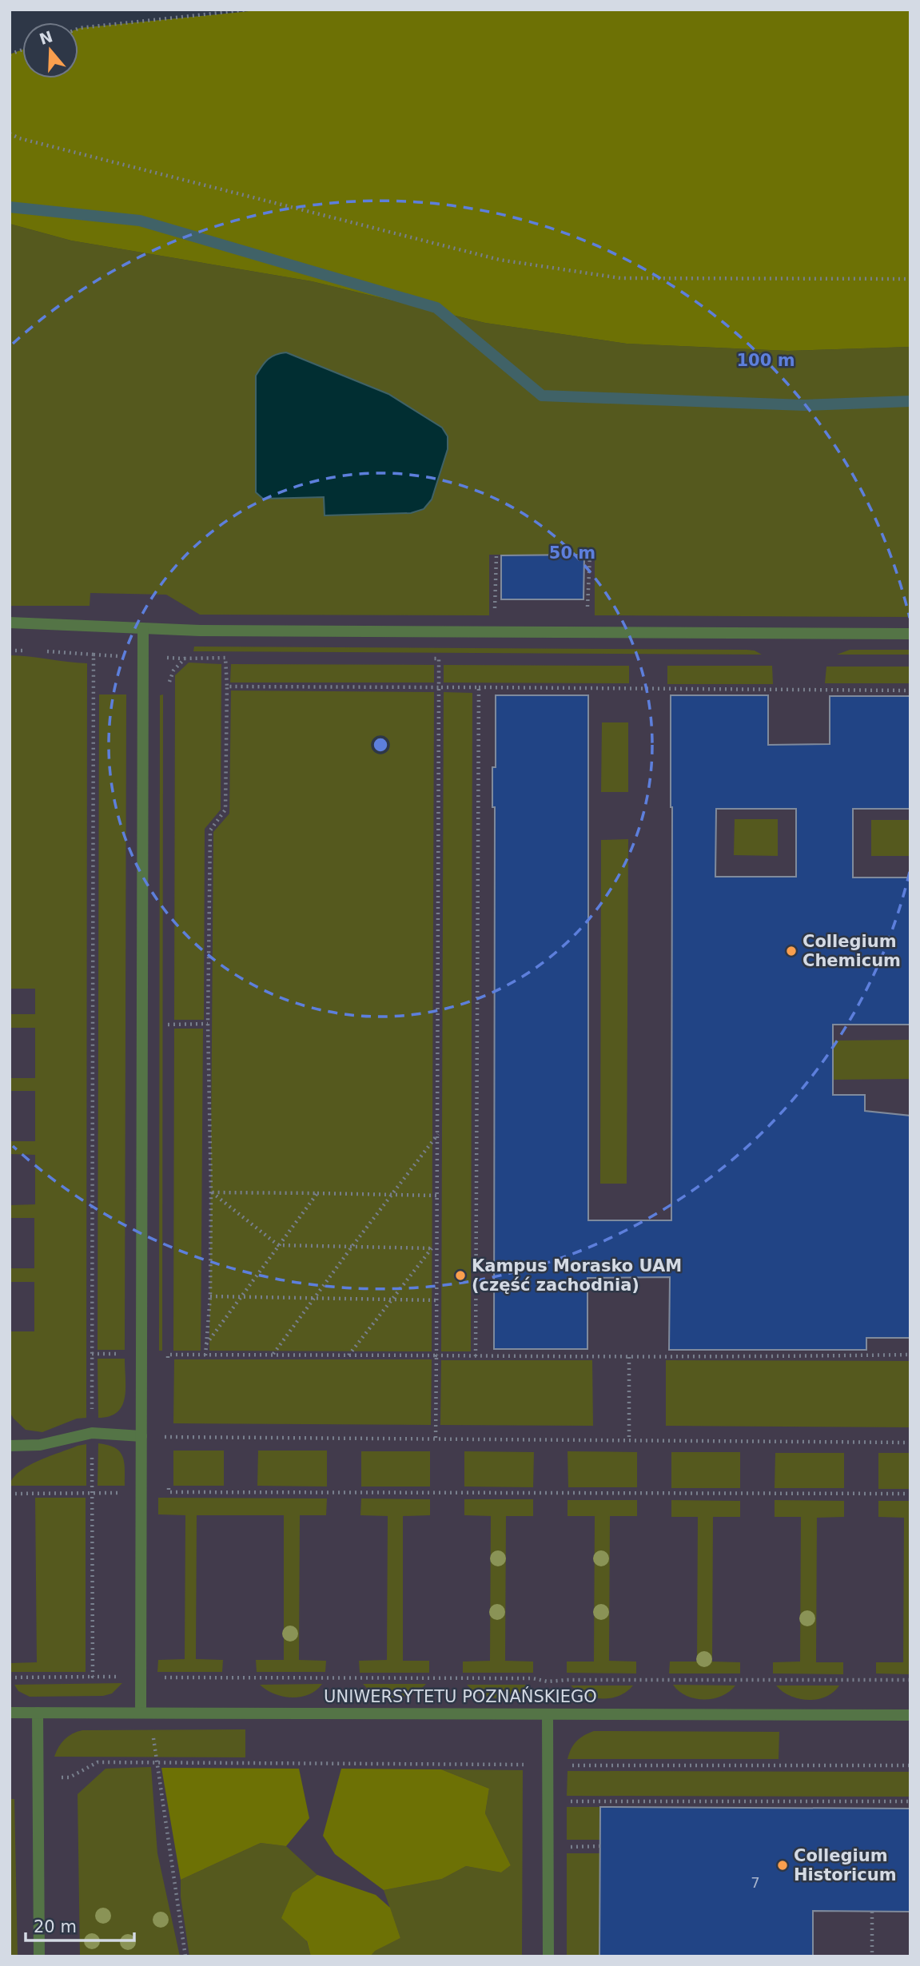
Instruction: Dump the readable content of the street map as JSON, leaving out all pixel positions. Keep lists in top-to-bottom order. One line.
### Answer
{"streets":{"street":["UNIWERSYTETU POZNAŃSKIEGO"]},"places":["Collegium Chemicum","Kampus Morasko UAM (część zachodnia)","Collegium Historicum"],"house_numbers":["7"],"scale_bar":"20 m","north":"top","rings":["100 m","50 m"]}
